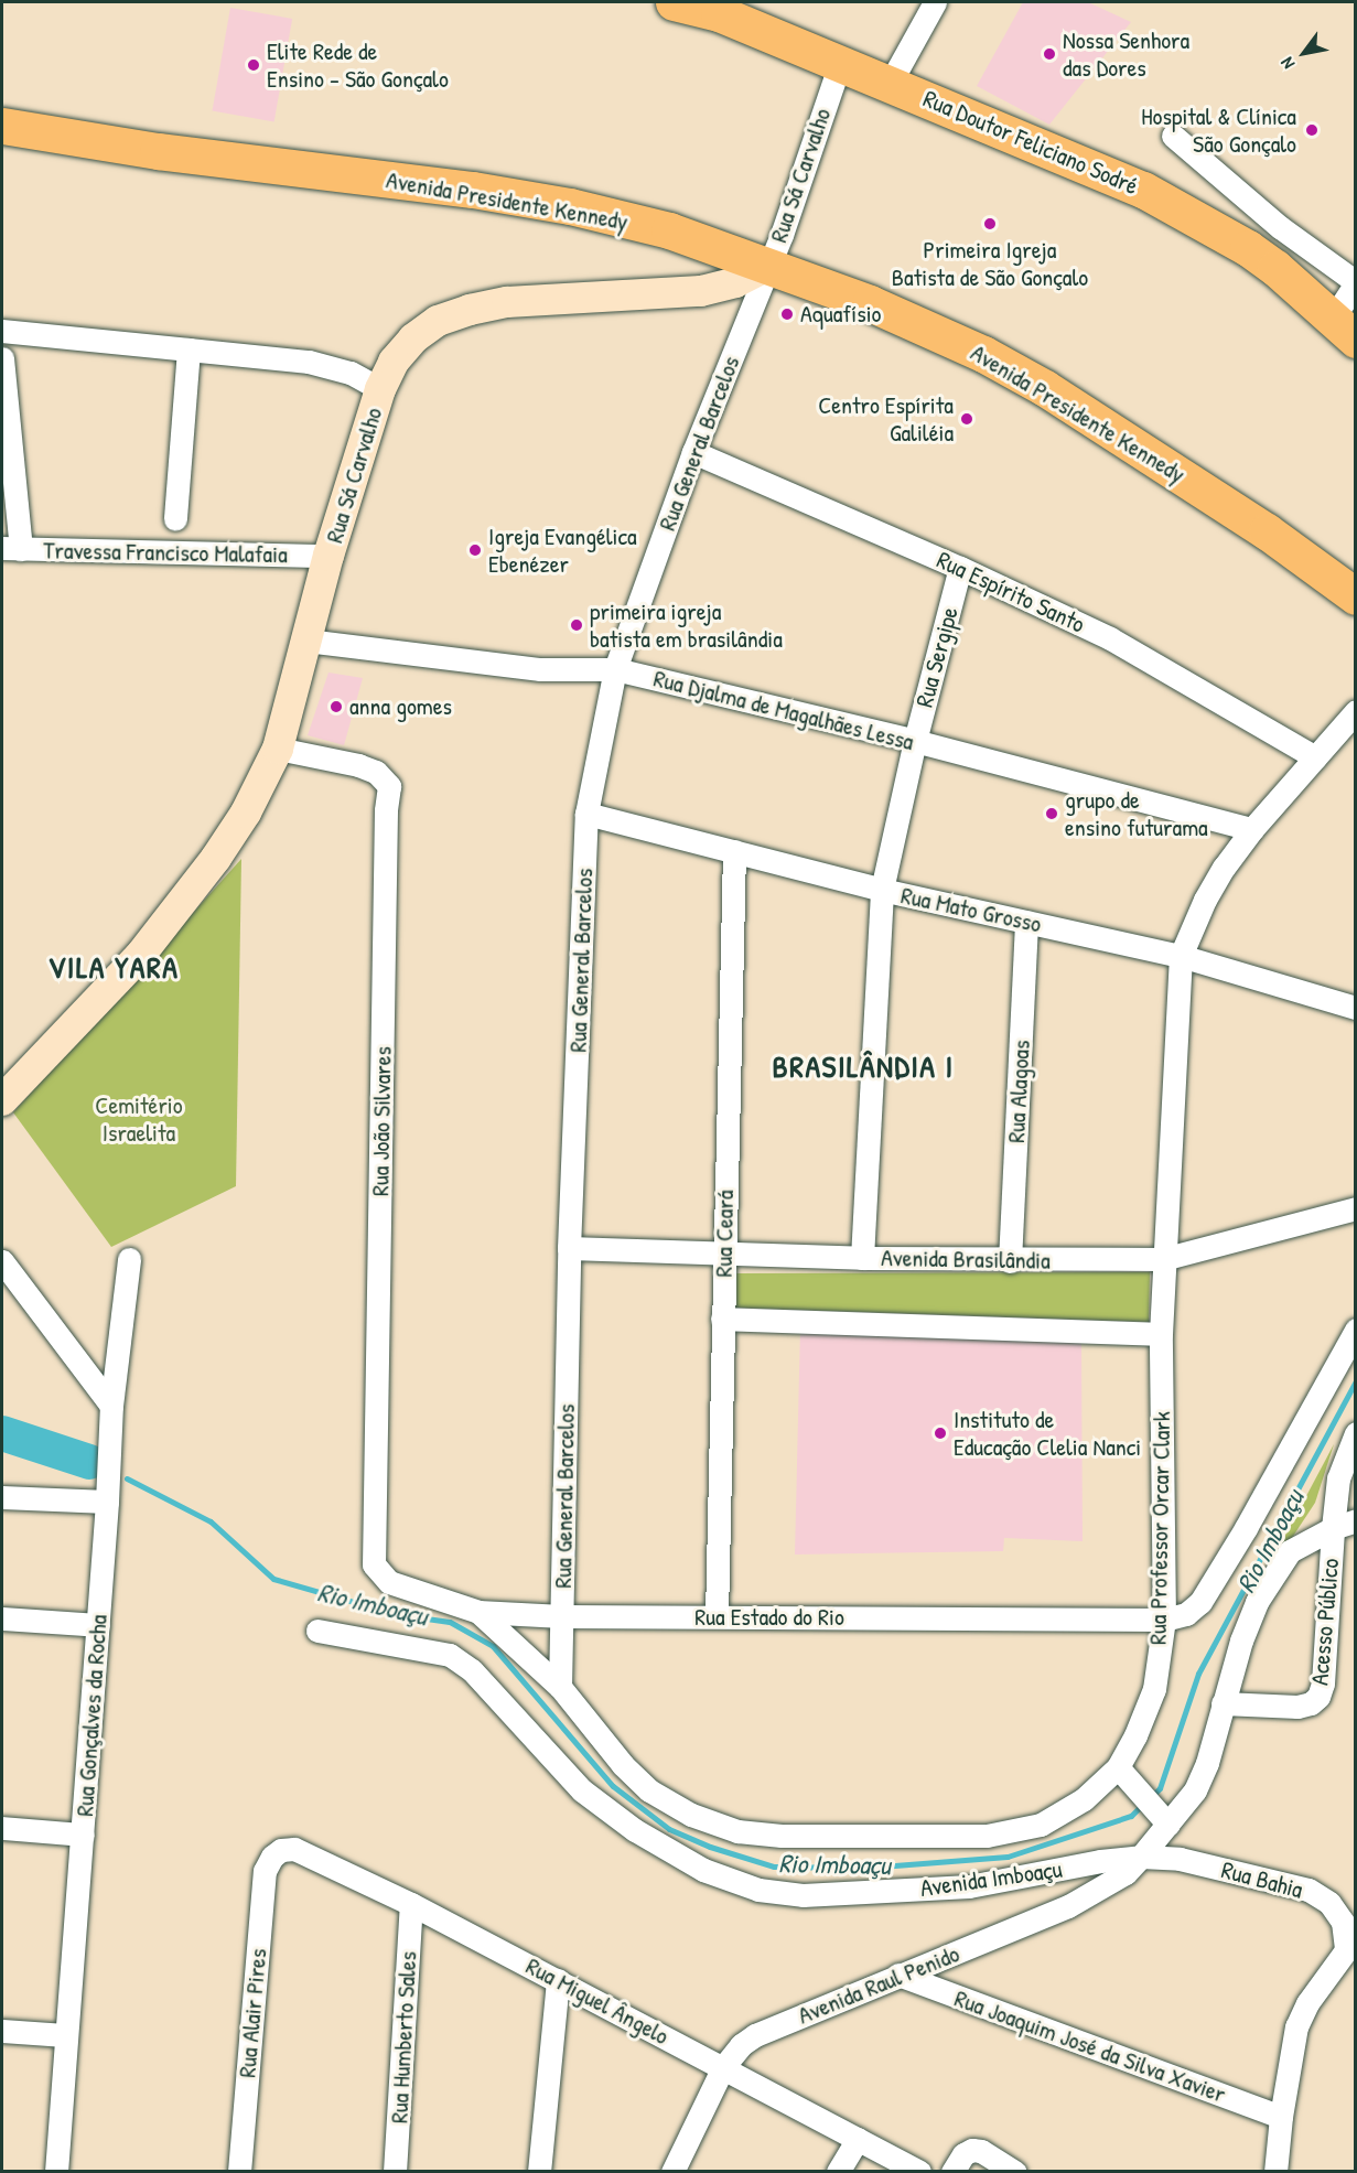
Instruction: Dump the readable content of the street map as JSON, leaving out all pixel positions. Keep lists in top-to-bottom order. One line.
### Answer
{"streets":{"main road":["Rua Doutor Feliciano Sodré","Rua Sá Carvalho","Avenida Presidente Kennedy"],"street":["Rua General Barcelos","Travessa Francisco Malafaia","Rua Espírito Santo","Rua Sergipe","Rua Djalma de Magalhães Lessa","Rua Mato Grosso","Rua Alagoas","Rua João Silvares","Rua Ceará","Avenida Brasilândia","Rua Professor Orcar Clark","Rua Estado do Rio","Acesso Público","Rua Gonçalves da Rocha","Avenida Imboaçu","Rua Bahia","Avenida Raul Penido","Rua Miguel Ângelo","Rua Alair Pires","Rua Humberto Sales","Rua Joaquim José da Silva Xavier"]},"crossings":[["Rua Doutor Feliciano Sodré","Rua Sá Carvalho"],["Rua Sá Carvalho","Avenida Presidente Kennedy"],["Rua Sá Carvalho","Rua General Barcelos"],["Rua Sá Carvalho","Travessa Francisco Malafaia"],["Rua Sá Carvalho","Rua Djalma de Magalhães Lessa"],["Rua Sá Carvalho","Rua João Silvares"],["Avenida Presidente Kennedy","Rua General Barcelos"],["Rua General Barcelos","Rua Espírito Santo"],["Rua General Barcelos","Rua Djalma de Magalhães Lessa"],["Rua General Barcelos","Rua Mato Grosso"],["Rua General Barcelos","Avenida Brasilândia"],["Rua General Barcelos","Rua Professor Orcar Clark"],["Rua General Barcelos","Rua Estado do Rio"],["Rua Espírito Santo","Rua Sergipe"],["Rua Espírito Santo","Rua Professor Orcar Clark"],["Rua Sergipe","Rua Djalma de Magalhães Lessa"],["Rua Sergipe","Rua Mato Grosso"],["Rua Sergipe","Avenida Brasilândia"],["Rua Djalma de Magalhães Lessa","Rua Professor Orcar Clark"],["Rua Mato Grosso","Rua Alagoas"],["Rua Mato Grosso","Rua Ceará"],["Rua Mato Grosso","Rua Professor Orcar Clark"],["Rua Alagoas","Avenida Brasilândia"],["Rua João Silvares","Rua Estado do Rio"],["Rua Ceará","Avenida Brasilândia"],["Rua Ceará","Rua Estado do Rio"],["Avenida Brasilândia","Rua Professor Orcar Clark"],["Rua Professor Orcar Clark","Rua Estado do Rio"],["Avenida Imboaçu","Rua Bahia"],["Avenida Imboaçu","Avenida Raul Penido"],["Rua Bahia","Avenida Raul Penido"],["Rua Bahia","Rua Joaquim José da Silva Xavier"],["Avenida Raul Penido","Rua Miguel Ângelo"],["Avenida Raul Penido","Rua Joaquim José da Silva Xavier"],["Rua Miguel Ângelo","Rua Alair Pires"],["Rua Miguel Ângelo","Rua Humberto Sales"]],"districts":["VILA YARA","BRASILÂNDIA I"],"water":["Rio Imboaçu"],"parks":["Cemitério Israelita"],"places":["Nossa Senhora das Dores","Elite Rede de Ensino - São Gonçalo","Hospital & Clínica São Gonçalo","Primeira Igreja Batista de São Gonçalo","Aquafísio","Centro Espírita Galiléia","Igreja Evangélica Ebenézer","primeira igreja batista em brasilândia","anna gomes","grupo de ensino futurama","Instituto de Educação Clelia Nanci"],"north":"bottom left"}
